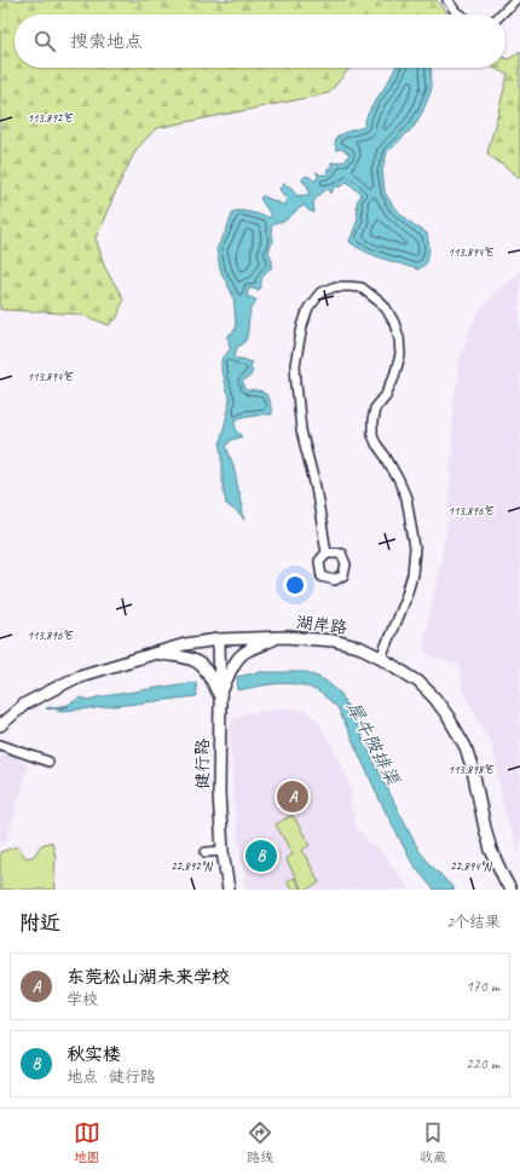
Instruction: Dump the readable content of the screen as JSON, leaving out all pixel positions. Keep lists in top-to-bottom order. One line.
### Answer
{"streets":{"street":["湖岸路","健行路"]},"crossings":[["湖岸路","健行路"]],"water":["犀牛陂排渠"],"page":{"search":"搜索地点","pins":["A","B"],"heading":["附近","2个结果"],"list":[{"mark":"A","name":"东莞松山湖未来学校","note":"学校","value":"170 m"},{"mark":"B","name":"秋实楼","note":"地点 · 健行路","value":"220 m"}],"nav":["地图","路线","收藏"]},"coordinates":["113.892°E","113.894°E","113.896°E","113.898°E","22.892°N","22.894°N"]}
